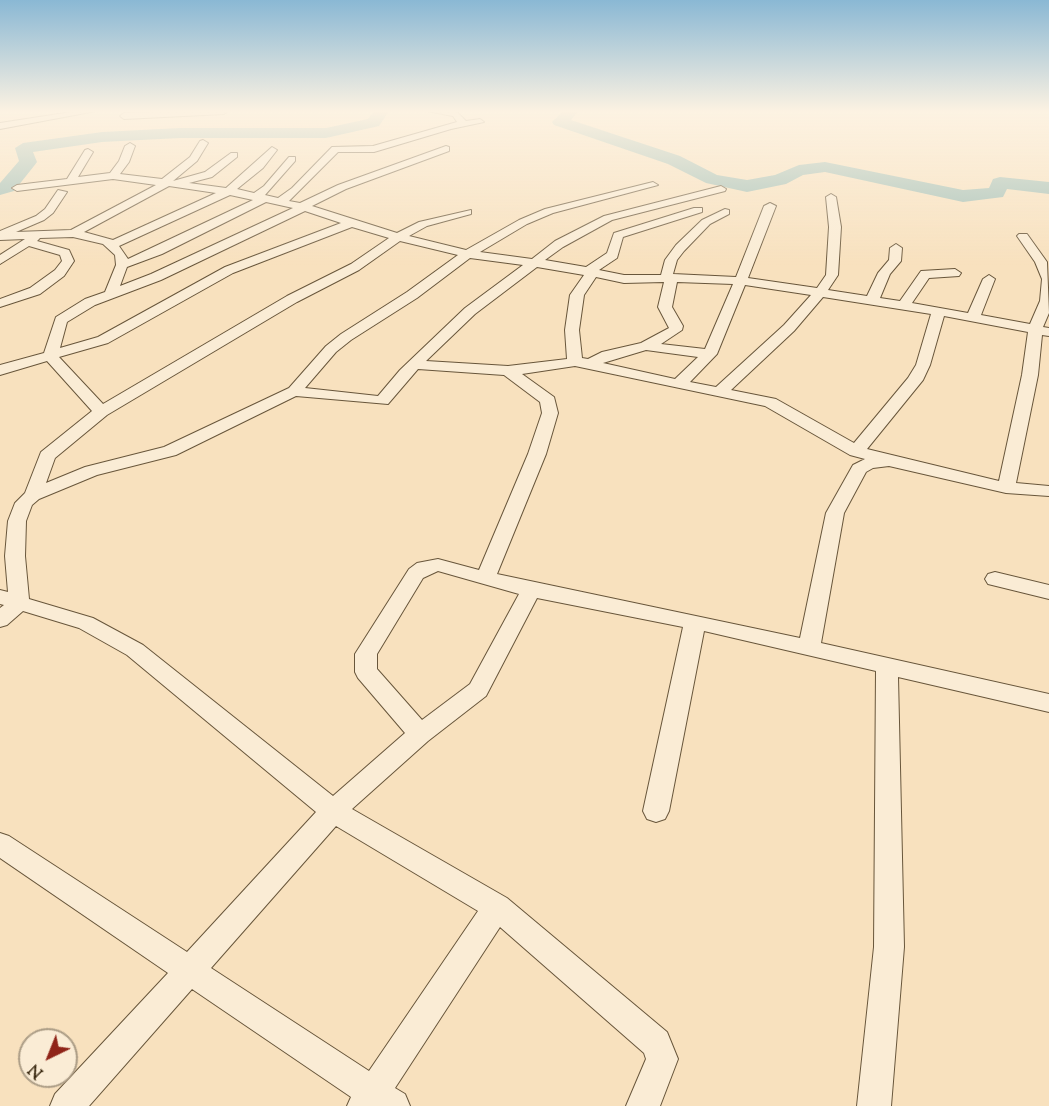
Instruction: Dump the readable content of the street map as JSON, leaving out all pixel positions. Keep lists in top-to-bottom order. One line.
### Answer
{"north":"bottom left"}
